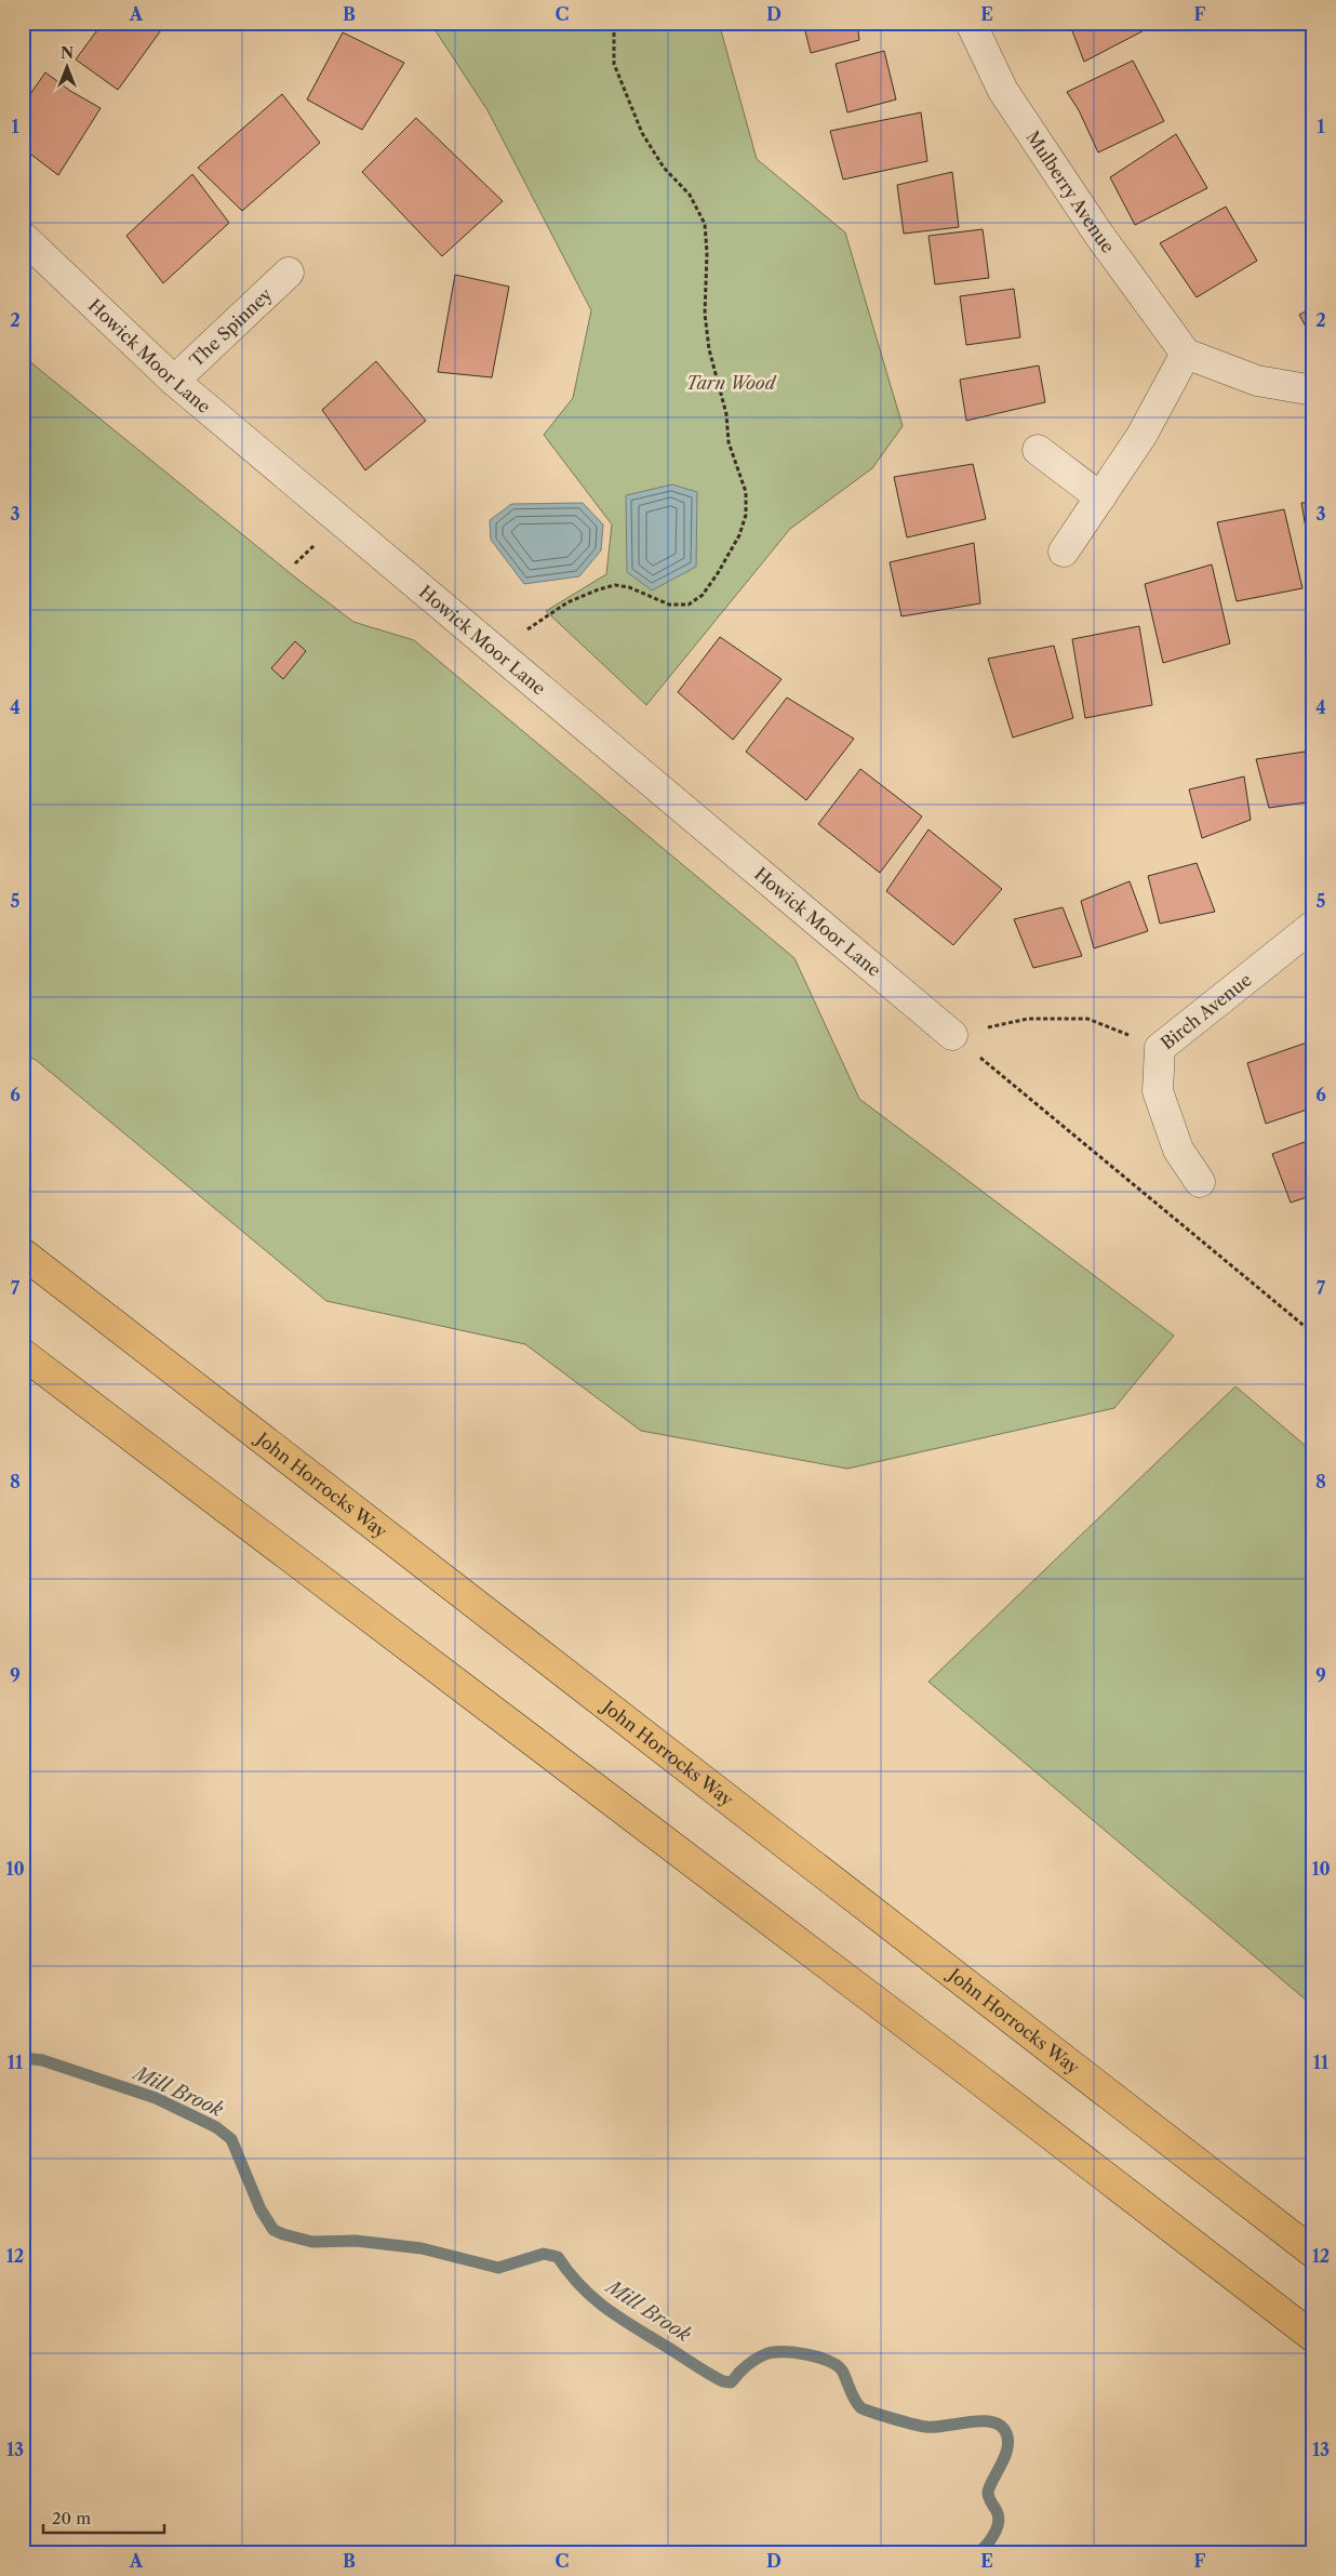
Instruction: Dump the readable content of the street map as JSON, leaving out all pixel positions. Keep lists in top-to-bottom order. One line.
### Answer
{"streets":{"highway":["John Horrocks Way"],"street":["Mulberry Avenue","The Spinney","Howick Moor Lane","Birch Avenue"]},"crossings":[["The Spinney","Howick Moor Lane"]],"water":["Mill Brook"],"parks":["Tarn Wood"],"scale_bar":"20 m","north":"top","grid":{"columns":["A","B","C","D","E","F"],"rows":["1","2","3","4","5","6","7","8","9","10","11","12","13"]}}
